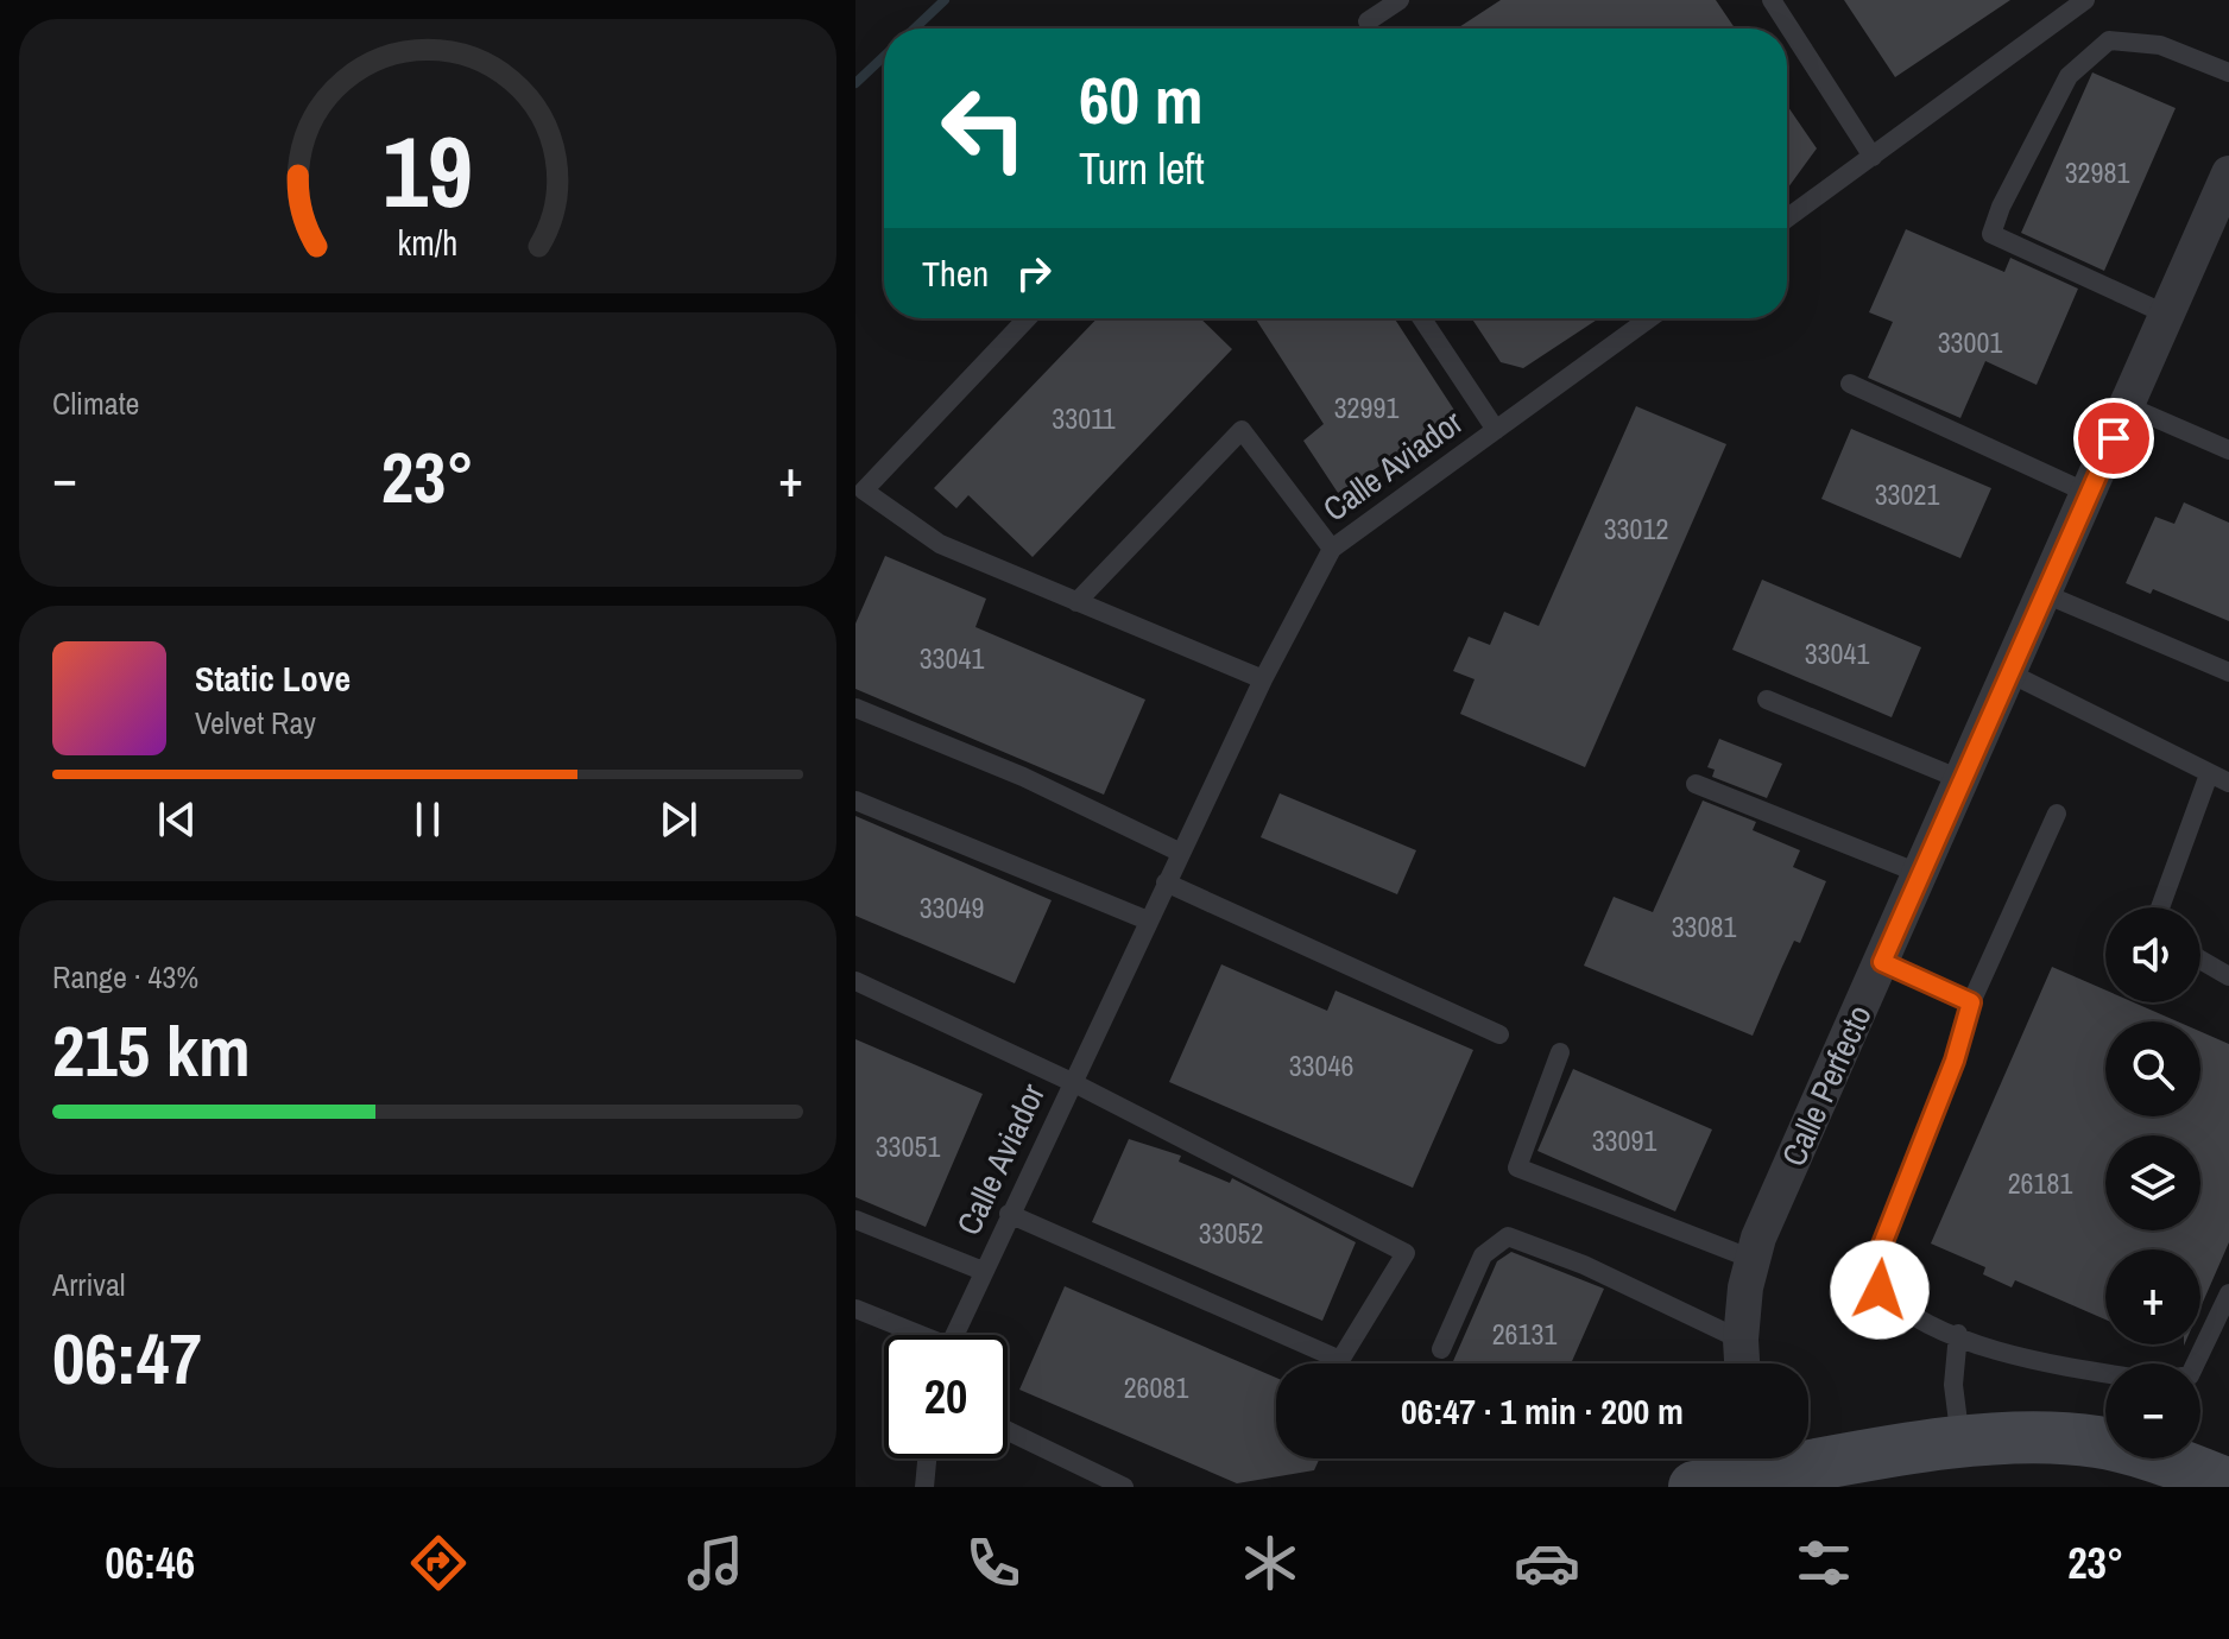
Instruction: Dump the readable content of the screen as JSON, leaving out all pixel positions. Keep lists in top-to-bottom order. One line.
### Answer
{"streets":{"street":["Calle Perfecto"],"lane":["Calle Aviador"]},"house_numbers":["32981","33001","32991","33011","33021","33012","33041","33041","33049","33081","33046","33091","33051","26181","33052","26131","26081"],"page":{"turn":["60 m","Turn left"],"then":"Then","tile":["Climate",["Range · 43%","215 km"],["Arrival","06:47"]],"heat":["−","23°","+"],"song":["Static Love","Velvet Ray"],"map_buttons":["+","−"],"limit":"20","trip":"06:47 · 1 min · 200 m","tabs":["06:46","23°"],"gauge":["19","km/h"]}}
